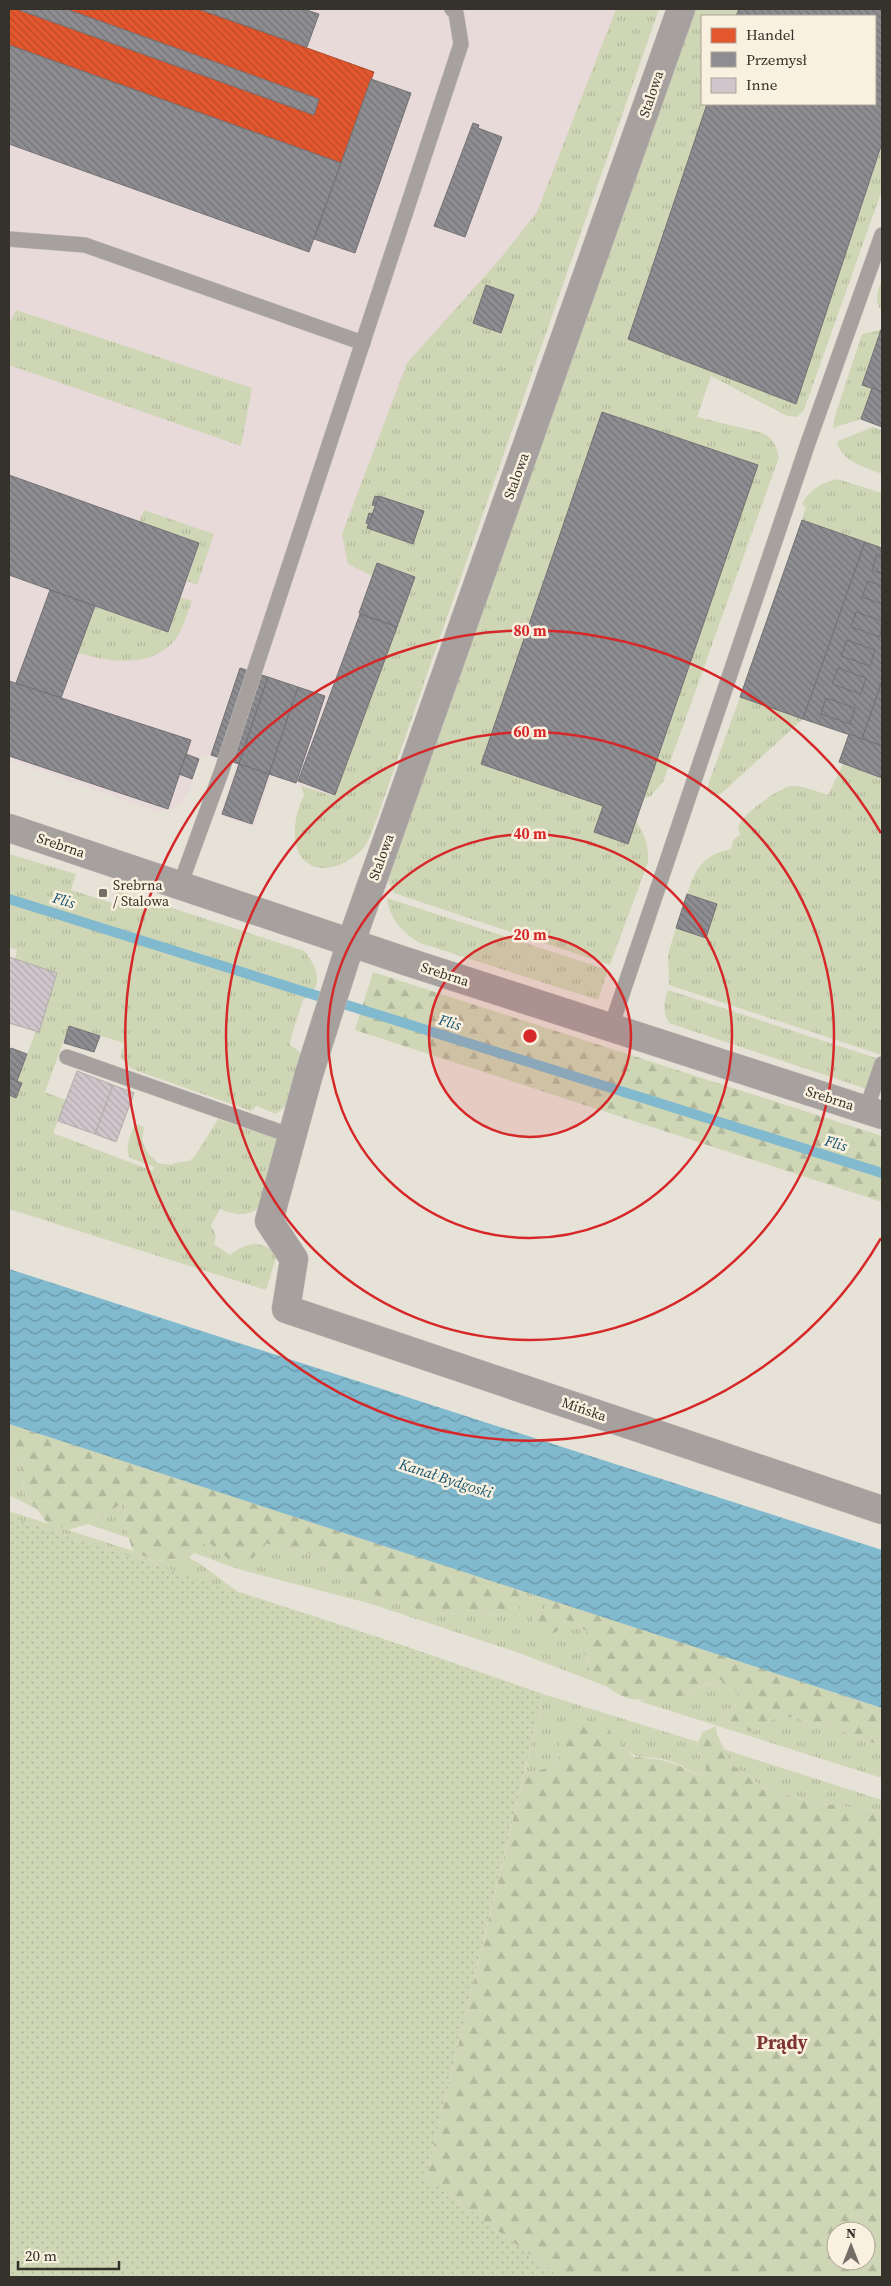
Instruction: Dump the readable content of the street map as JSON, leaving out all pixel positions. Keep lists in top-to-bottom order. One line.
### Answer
{"streets":{"street":["Stalowa","Srebrna","Mińska"]},"crossings":[["Stalowa","Srebrna"],["Stalowa","Mińska"]],"districts":["Prądy"],"water":["Flis","Kanał Bydgoski"],"places":{"transit":["Srebrna / Stalowa"]},"legend":["Handel","Przemysł","Inne"],"scale_bar":"20 m","north":"top","rings":["80 m","60 m","40 m","20 m"]}
